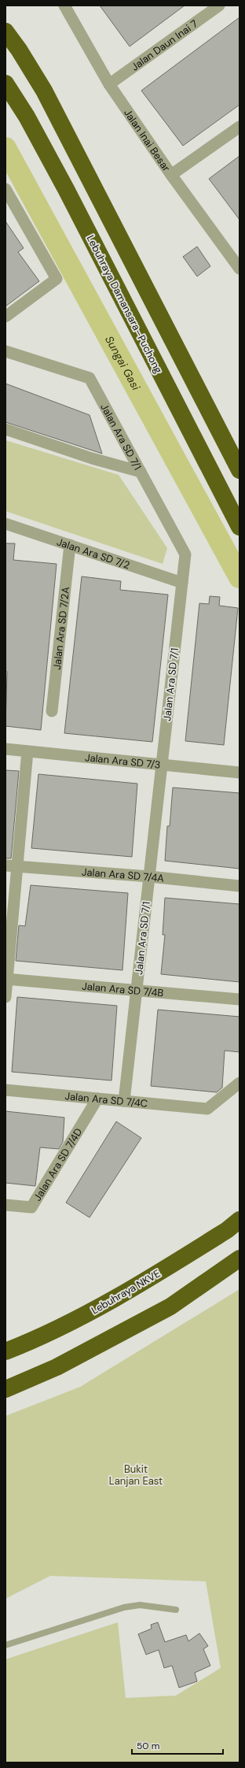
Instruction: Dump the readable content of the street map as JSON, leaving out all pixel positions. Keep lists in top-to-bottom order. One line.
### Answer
{"streets":{"highway":["Lebuhraya Damansara–Puchong","Lebuhraya NKVE"],"street":["Jalan Daun Inai 7","Jalan Inai Besar","Jalan Ara SD 7/1","Jalan Ara SD 7/2","Jalan Ara SD 7/2A","Jalan Ara SD 7/3","Jalan Ara SD 7/4A","Jalan Ara SD 7/4B","Jalan Ara SD 7/4C","Jalan Ara SD 7/4D"]},"crossings":[["Jalan Daun Inai 7","Jalan Inai Besar"],["Jalan Ara SD 7/1","Jalan Ara SD 7/2"],["Jalan Ara SD 7/1","Jalan Ara SD 7/3"],["Jalan Ara SD 7/1","Jalan Ara SD 7/4A"],["Jalan Ara SD 7/1","Jalan Ara SD 7/4B"],["Jalan Ara SD 7/1","Jalan Ara SD 7/4C"],["Jalan Ara SD 7/2","Jalan Ara SD 7/2A"],["Jalan Ara SD 7/4C","Jalan Ara SD 7/4D"]],"water":["Sungai Gasi"],"parks":["Bukit Lanjan East"],"scale_bar":"50 m"}
